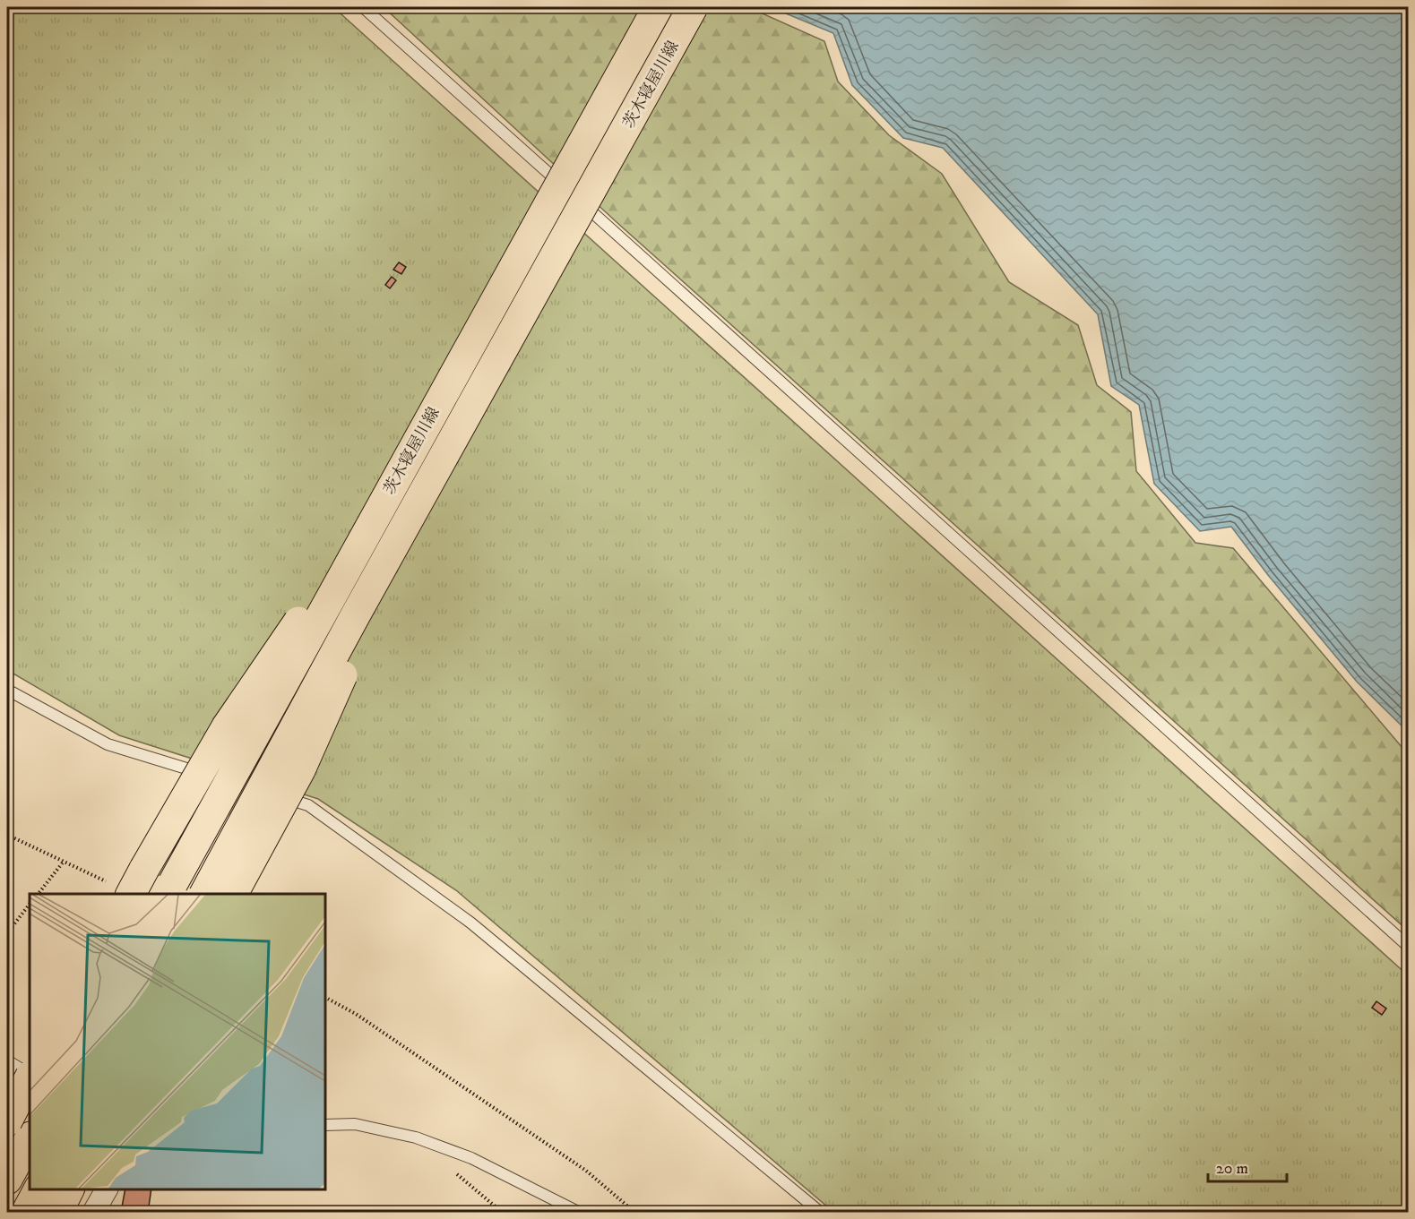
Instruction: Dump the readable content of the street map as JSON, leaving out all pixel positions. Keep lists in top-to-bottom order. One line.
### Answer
{"streets":{"main road":["茨木寝屋川線"]},"scale_bar":"20 m"}
